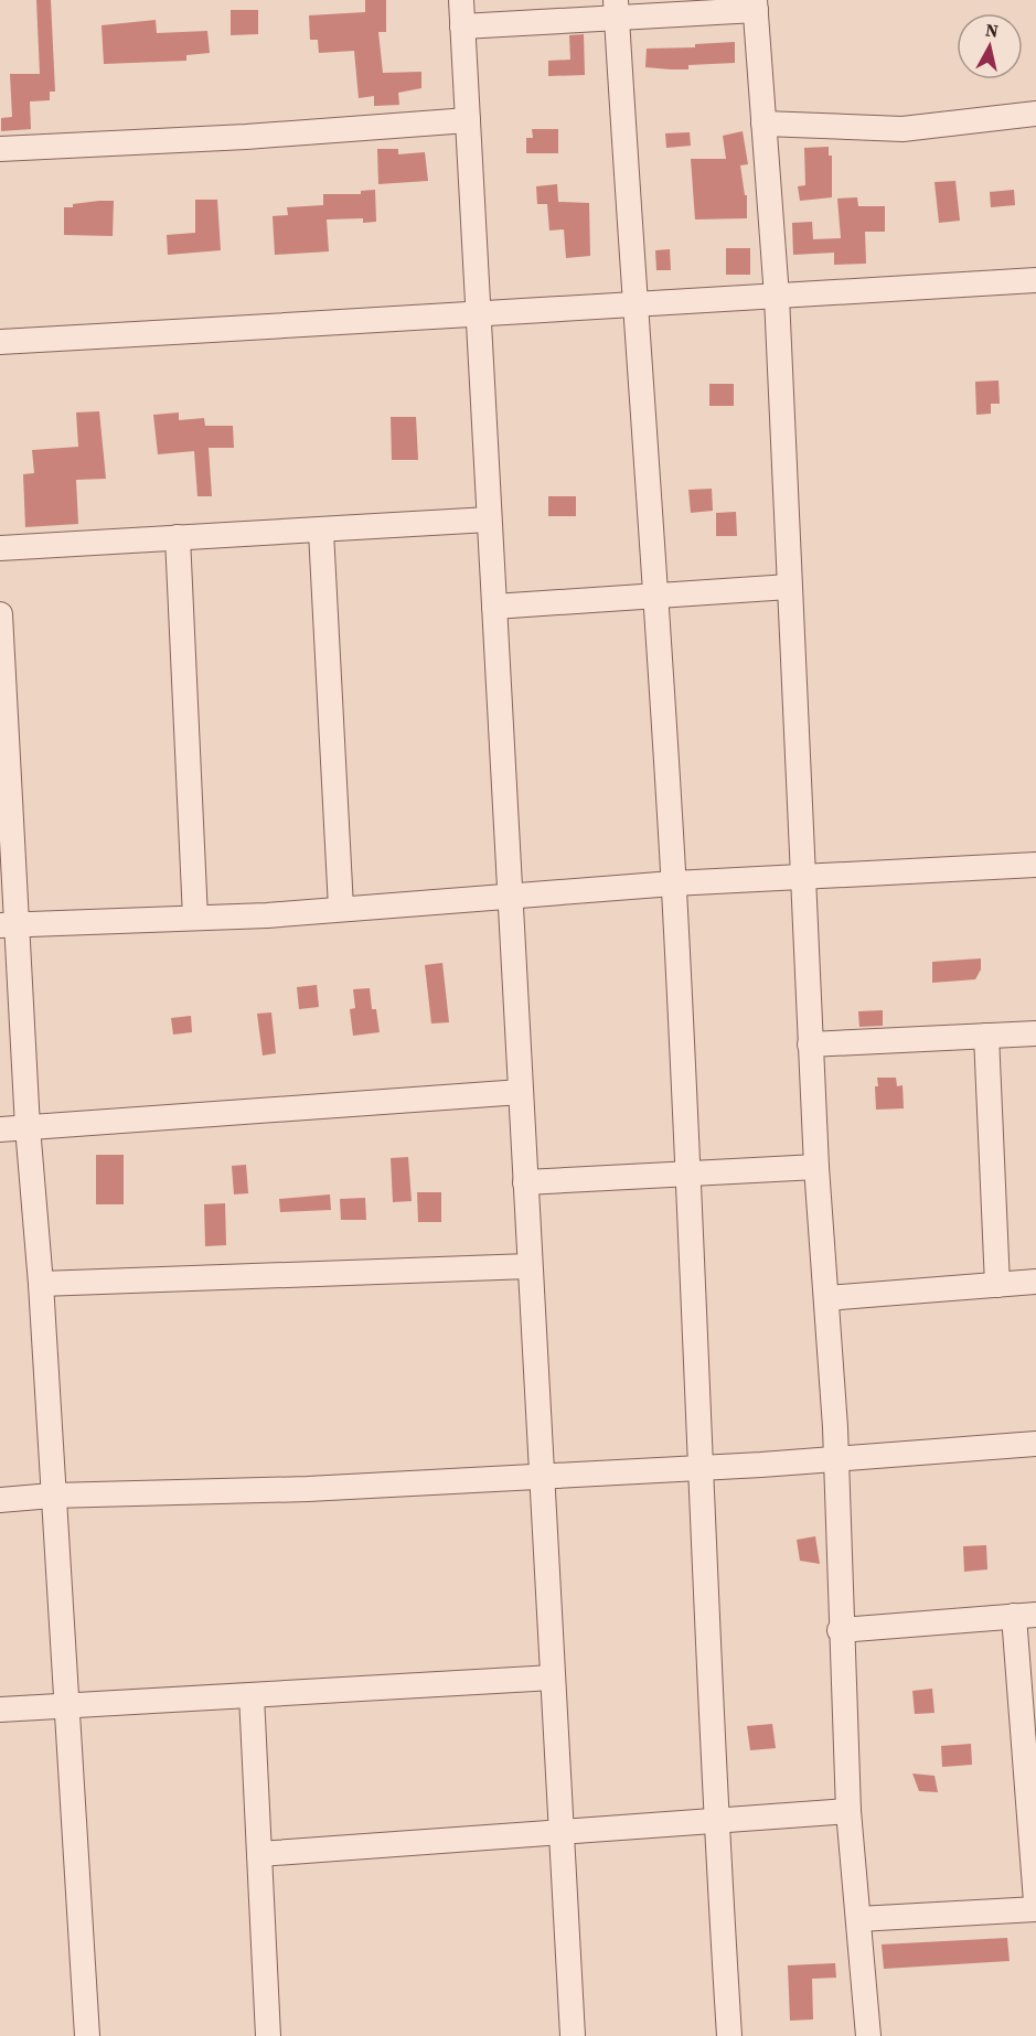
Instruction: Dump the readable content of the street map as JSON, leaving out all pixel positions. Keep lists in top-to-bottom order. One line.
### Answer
{"north":"top"}
